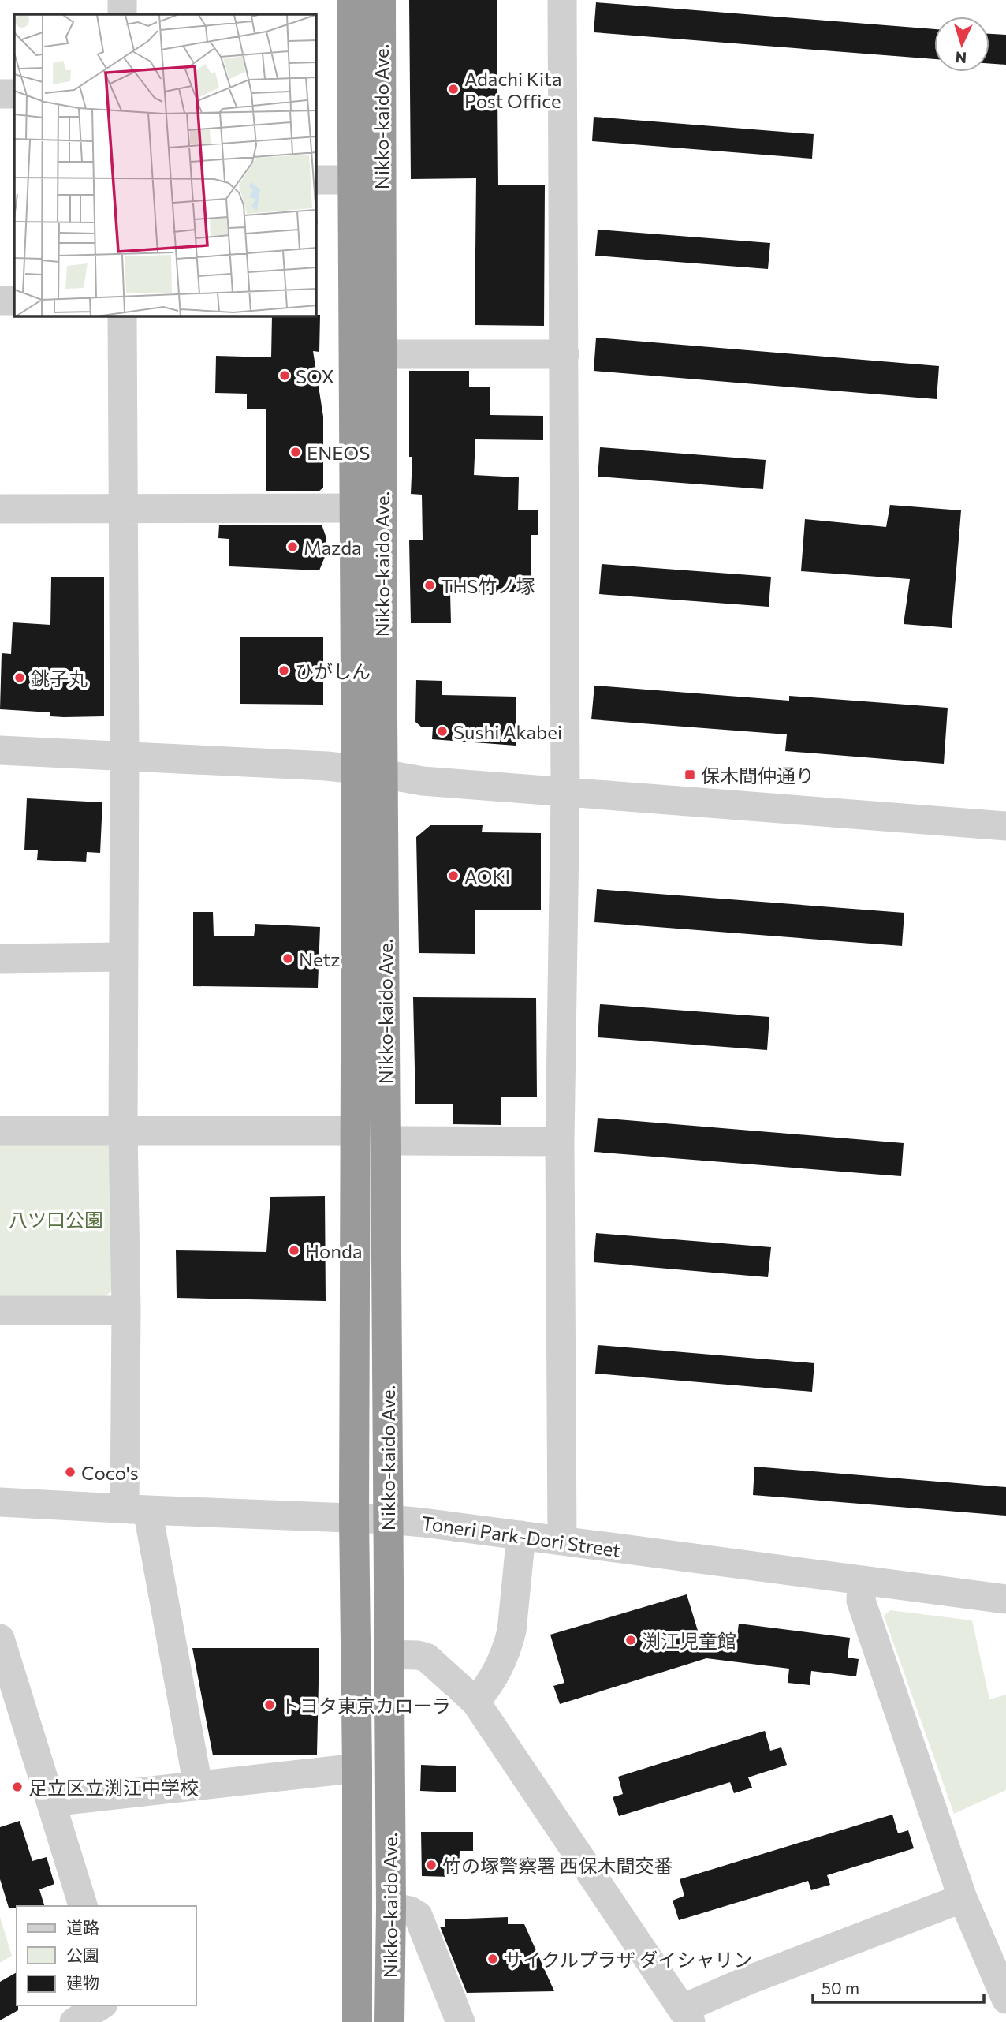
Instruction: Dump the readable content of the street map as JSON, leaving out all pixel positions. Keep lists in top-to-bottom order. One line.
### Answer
{"streets":{"highway":["Nikko-kaido Ave."],"street":["Toneri Park-Dori Street"]},"crossings":[["Nikko-kaido Ave.","Toneri Park-Dori Street"]],"parks":["八ツ口公園"],"places":{"other":["Adachi Kita Post Office","SOX","ENEOS","Mazda","THS竹ノ塚","ひがしん","銚子丸","Sushi Akabei","AOKI","Netz","Honda","Coco's","渕江児童館","トヨタ東京カローラ","足立区立渕江中学校","竹の塚警察署 西保木間交番","サイクルプラザ ダイシャリン"],"transit":["保木間仲通り"]},"legend":["道路","公園","建物"],"scale_bar":"50 m","north":"bottom"}
